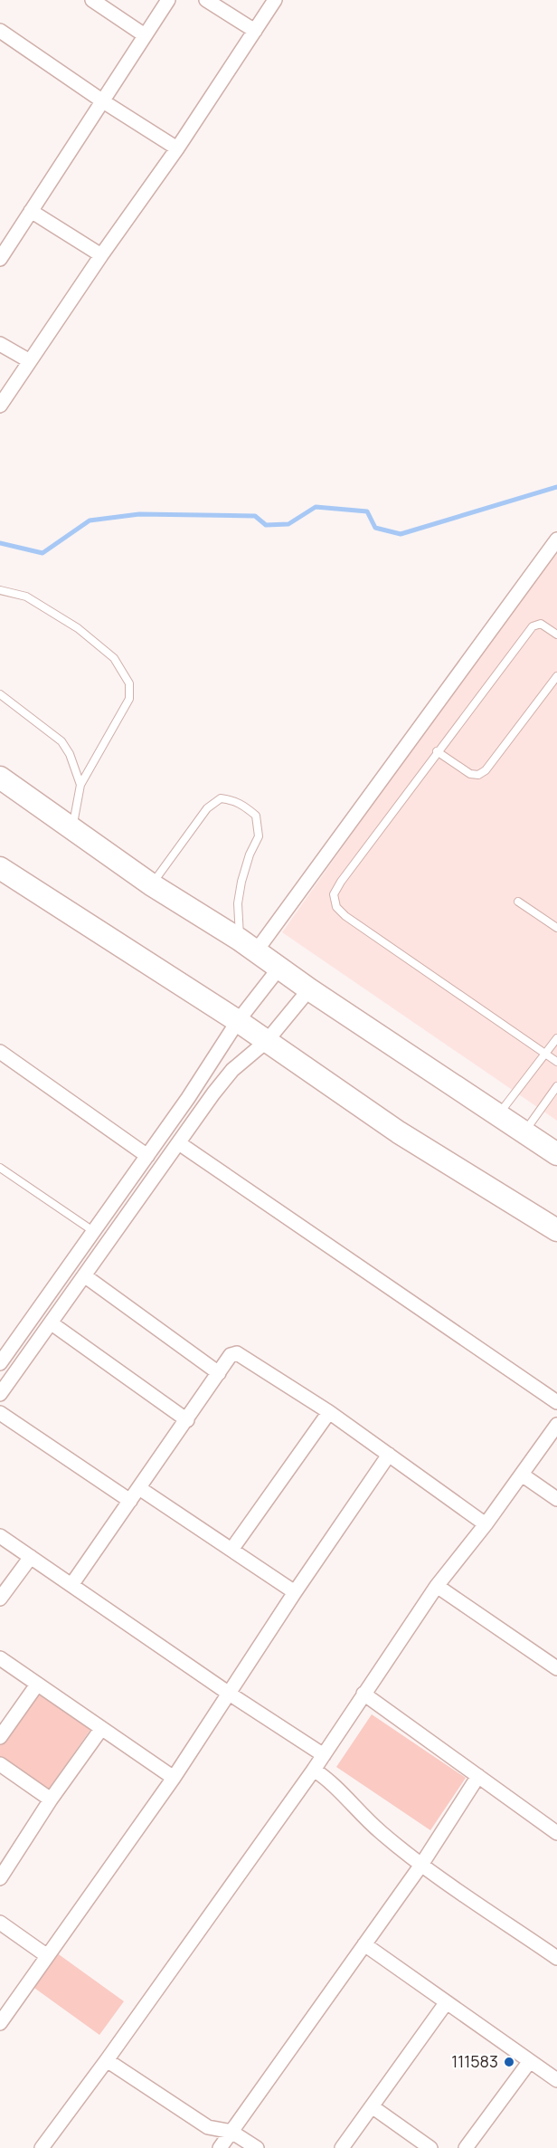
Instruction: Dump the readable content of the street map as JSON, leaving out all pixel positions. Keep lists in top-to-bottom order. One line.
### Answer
{"places":["111583"]}
